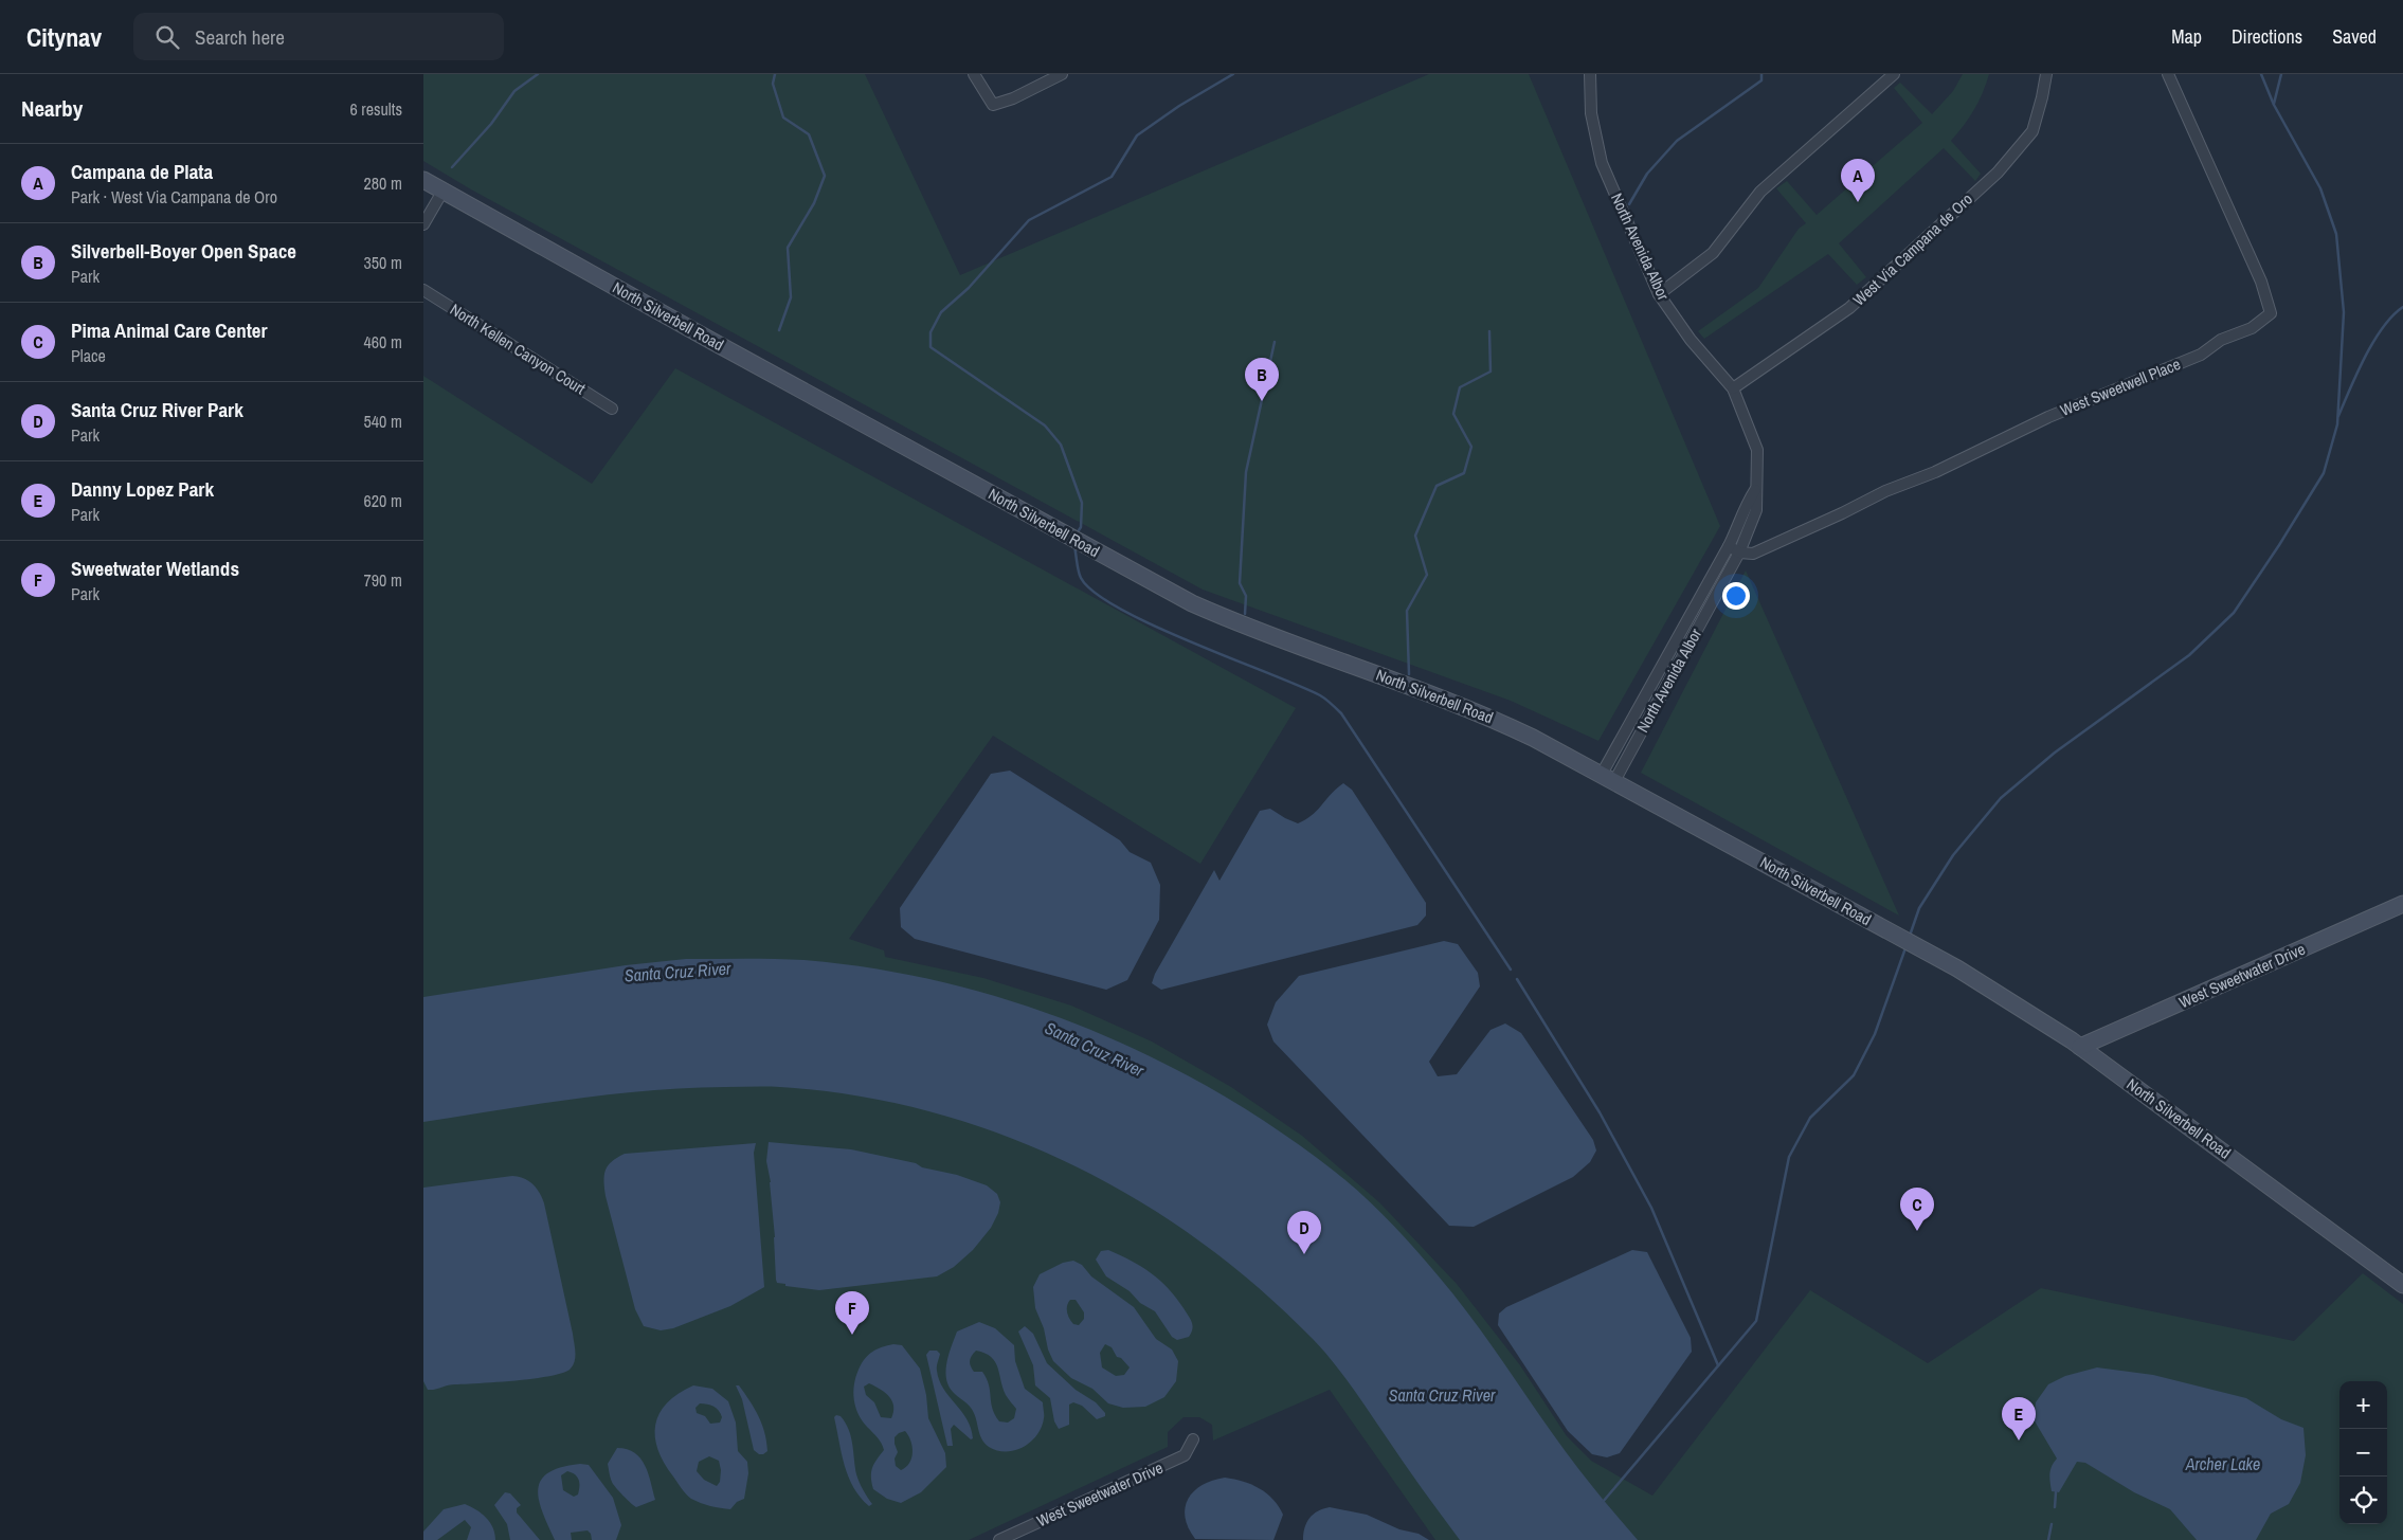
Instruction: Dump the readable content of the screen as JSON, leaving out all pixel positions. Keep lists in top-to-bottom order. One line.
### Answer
{"streets":{"main road":["North Silverbell Road","West Sweetwater Drive"],"street":["North Avenida Albor","West Via Campana de Oro","North Kellen Canyon Court","West Sweetwell Place"]},"crossings":[["North Avenida Albor","West Via Campana de Oro"],["North Avenida Albor","North Silverbell Road"],["North Avenida Albor","West Sweetwell Place"],["North Silverbell Road","West Sweetwater Drive"]],"water":["Santa Cruz River","Archer Lake"],"page":{"header":"Citynav","search":"Search here","nav":["Map","Directions","Saved"],"heading":["Nearby","6 results"],"list":[{"mark":"A","name":"Campana de Plata","note":"Park · West Via Campana de Oro","value":"280 m"},{"mark":"B","name":"Silverbell-Boyer Open Space","note":"Park","value":"350 m"},{"mark":"C","name":"Pima Animal Care Center","note":"Place","value":"460 m"},{"mark":"D","name":"Santa Cruz River Park","note":"Park","value":"540 m"},{"mark":"E","name":"Danny Lopez Park","note":"Park","value":"620 m"},{"mark":"F","name":"Sweetwater Wetlands","note":"Park","value":"790 m"}],"pins":["A","B","C","D","F","E"],"map_buttons":["+","−"]}}
